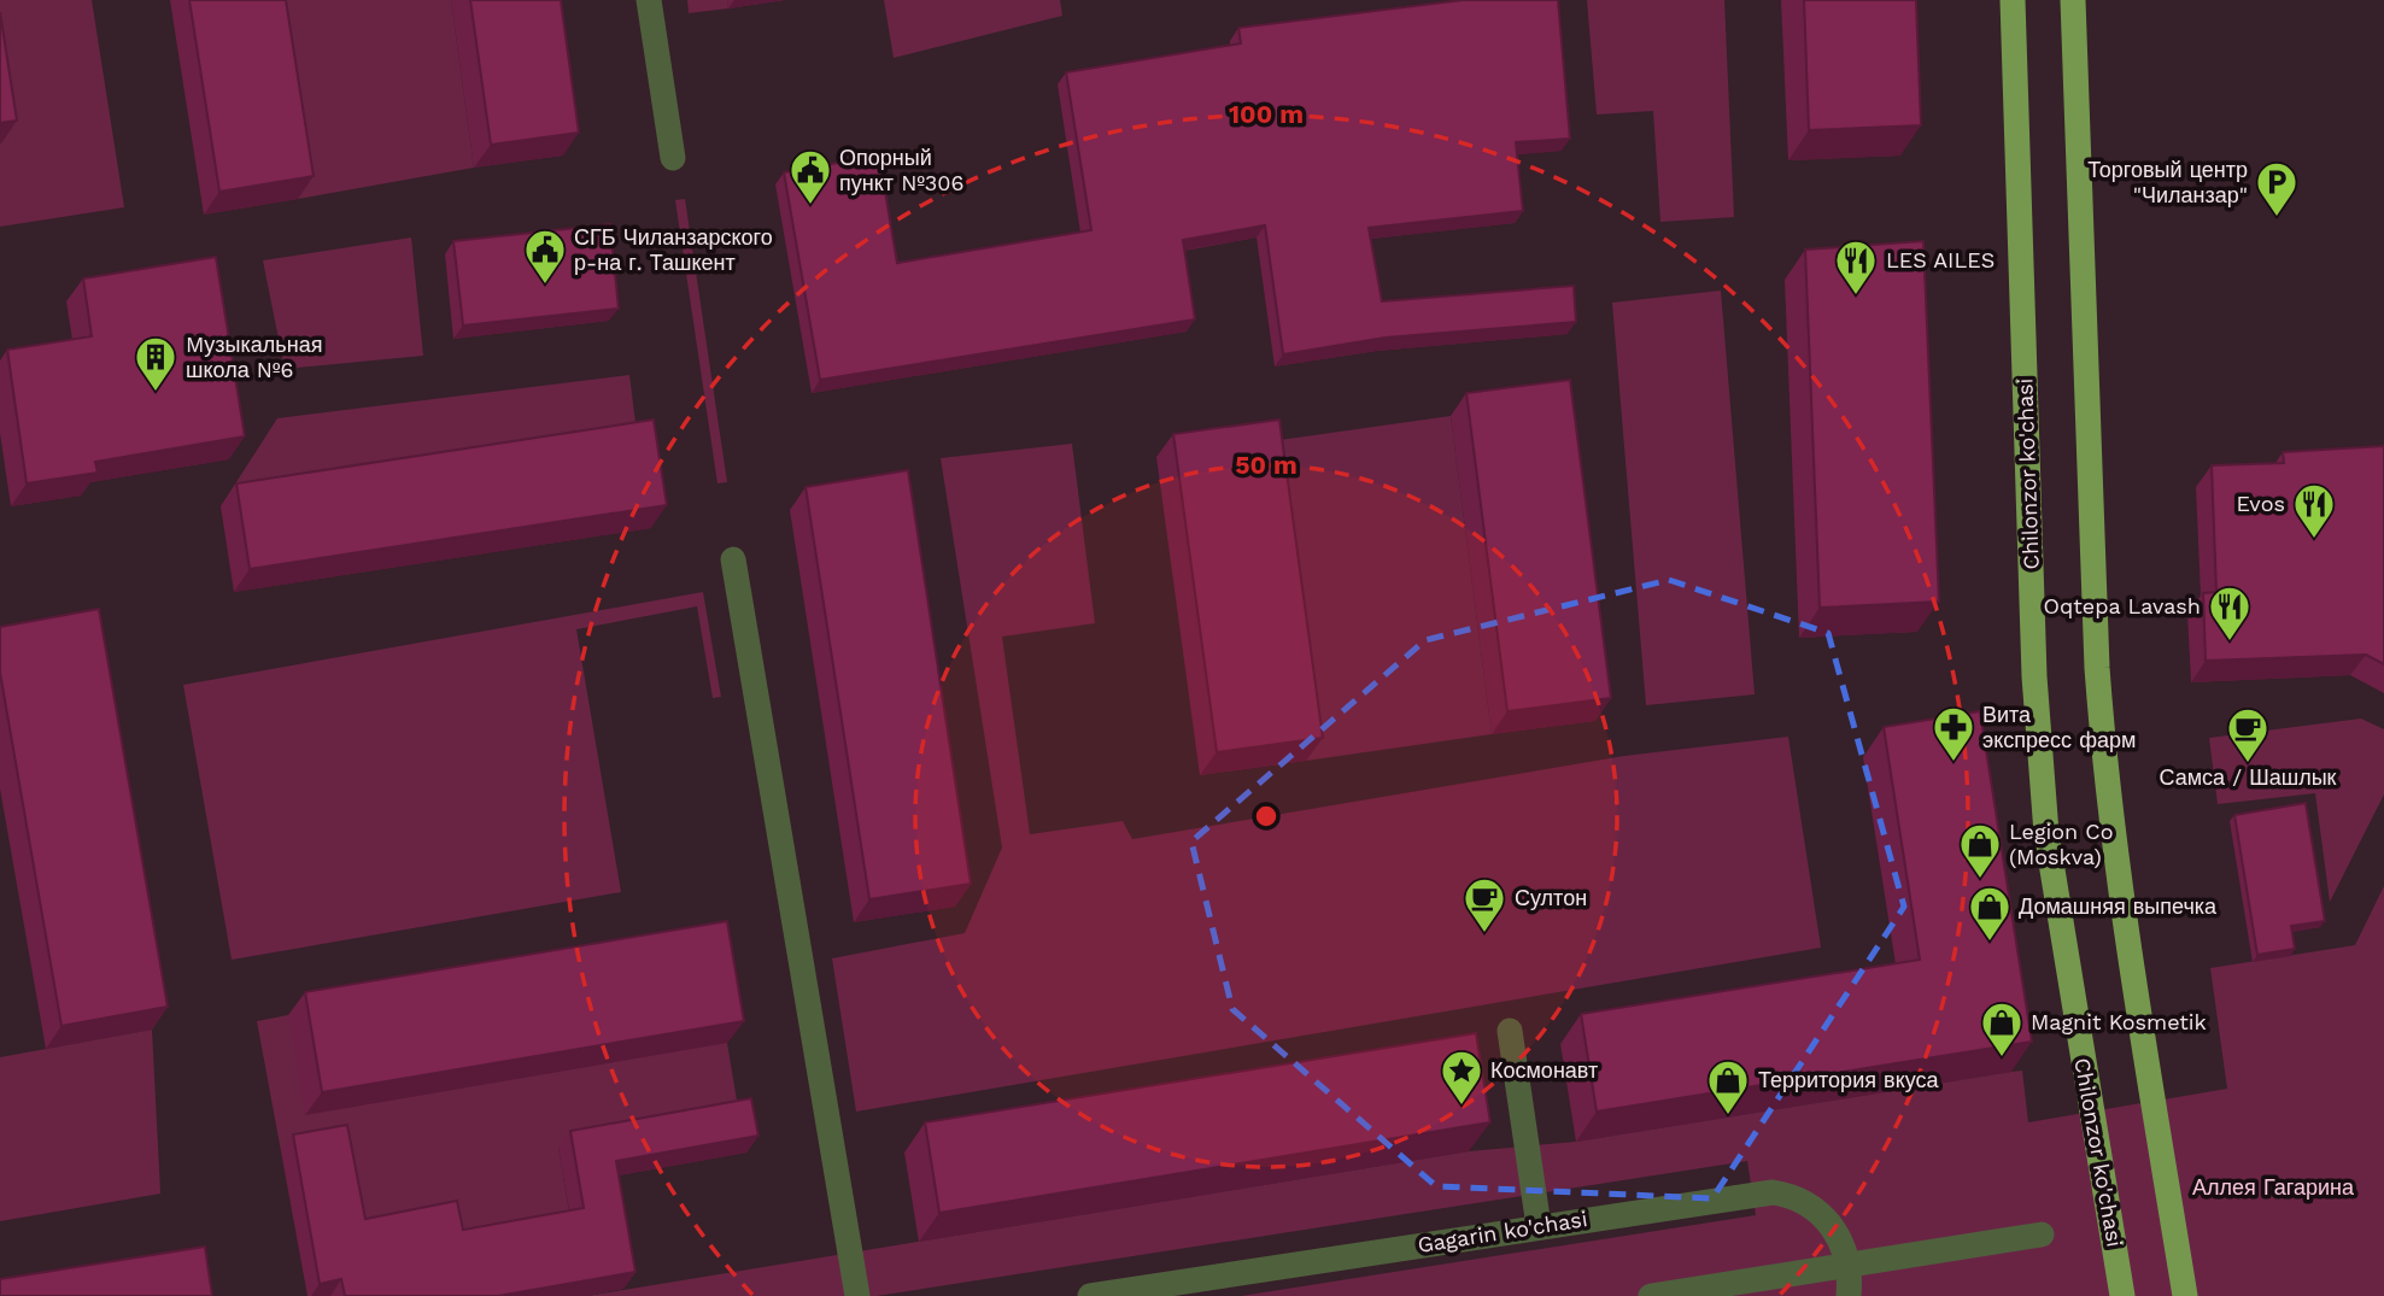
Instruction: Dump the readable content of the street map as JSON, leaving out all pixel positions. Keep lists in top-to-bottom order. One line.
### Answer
{"streets":{"main road":["Chilonzor ko'chasi"],"street":["Gagarin ko'chasi"]},"parks":["Аллея Гагарина"],"places":{"public building":["Опорный пункт №306","СГБ Чиланзарского р-на г. Ташкент"],"parking":["Торговый центр \"Чиланзар\""],"restaurant":["LES AILES","Evos","Oqtepa Lavash"],"building":["Mузыкальная школа №6"],"pharmacy":["Вита экспресс фарм"],"cafe":["Самса / Шашлык","Султон"],"shop":["Legion Co (Moskva)","Домашняя выпечка","Magnit Kosmetik","Территория вкуса"],"place":["Космонавт"]},"rings":["100 m","50 m"]}
